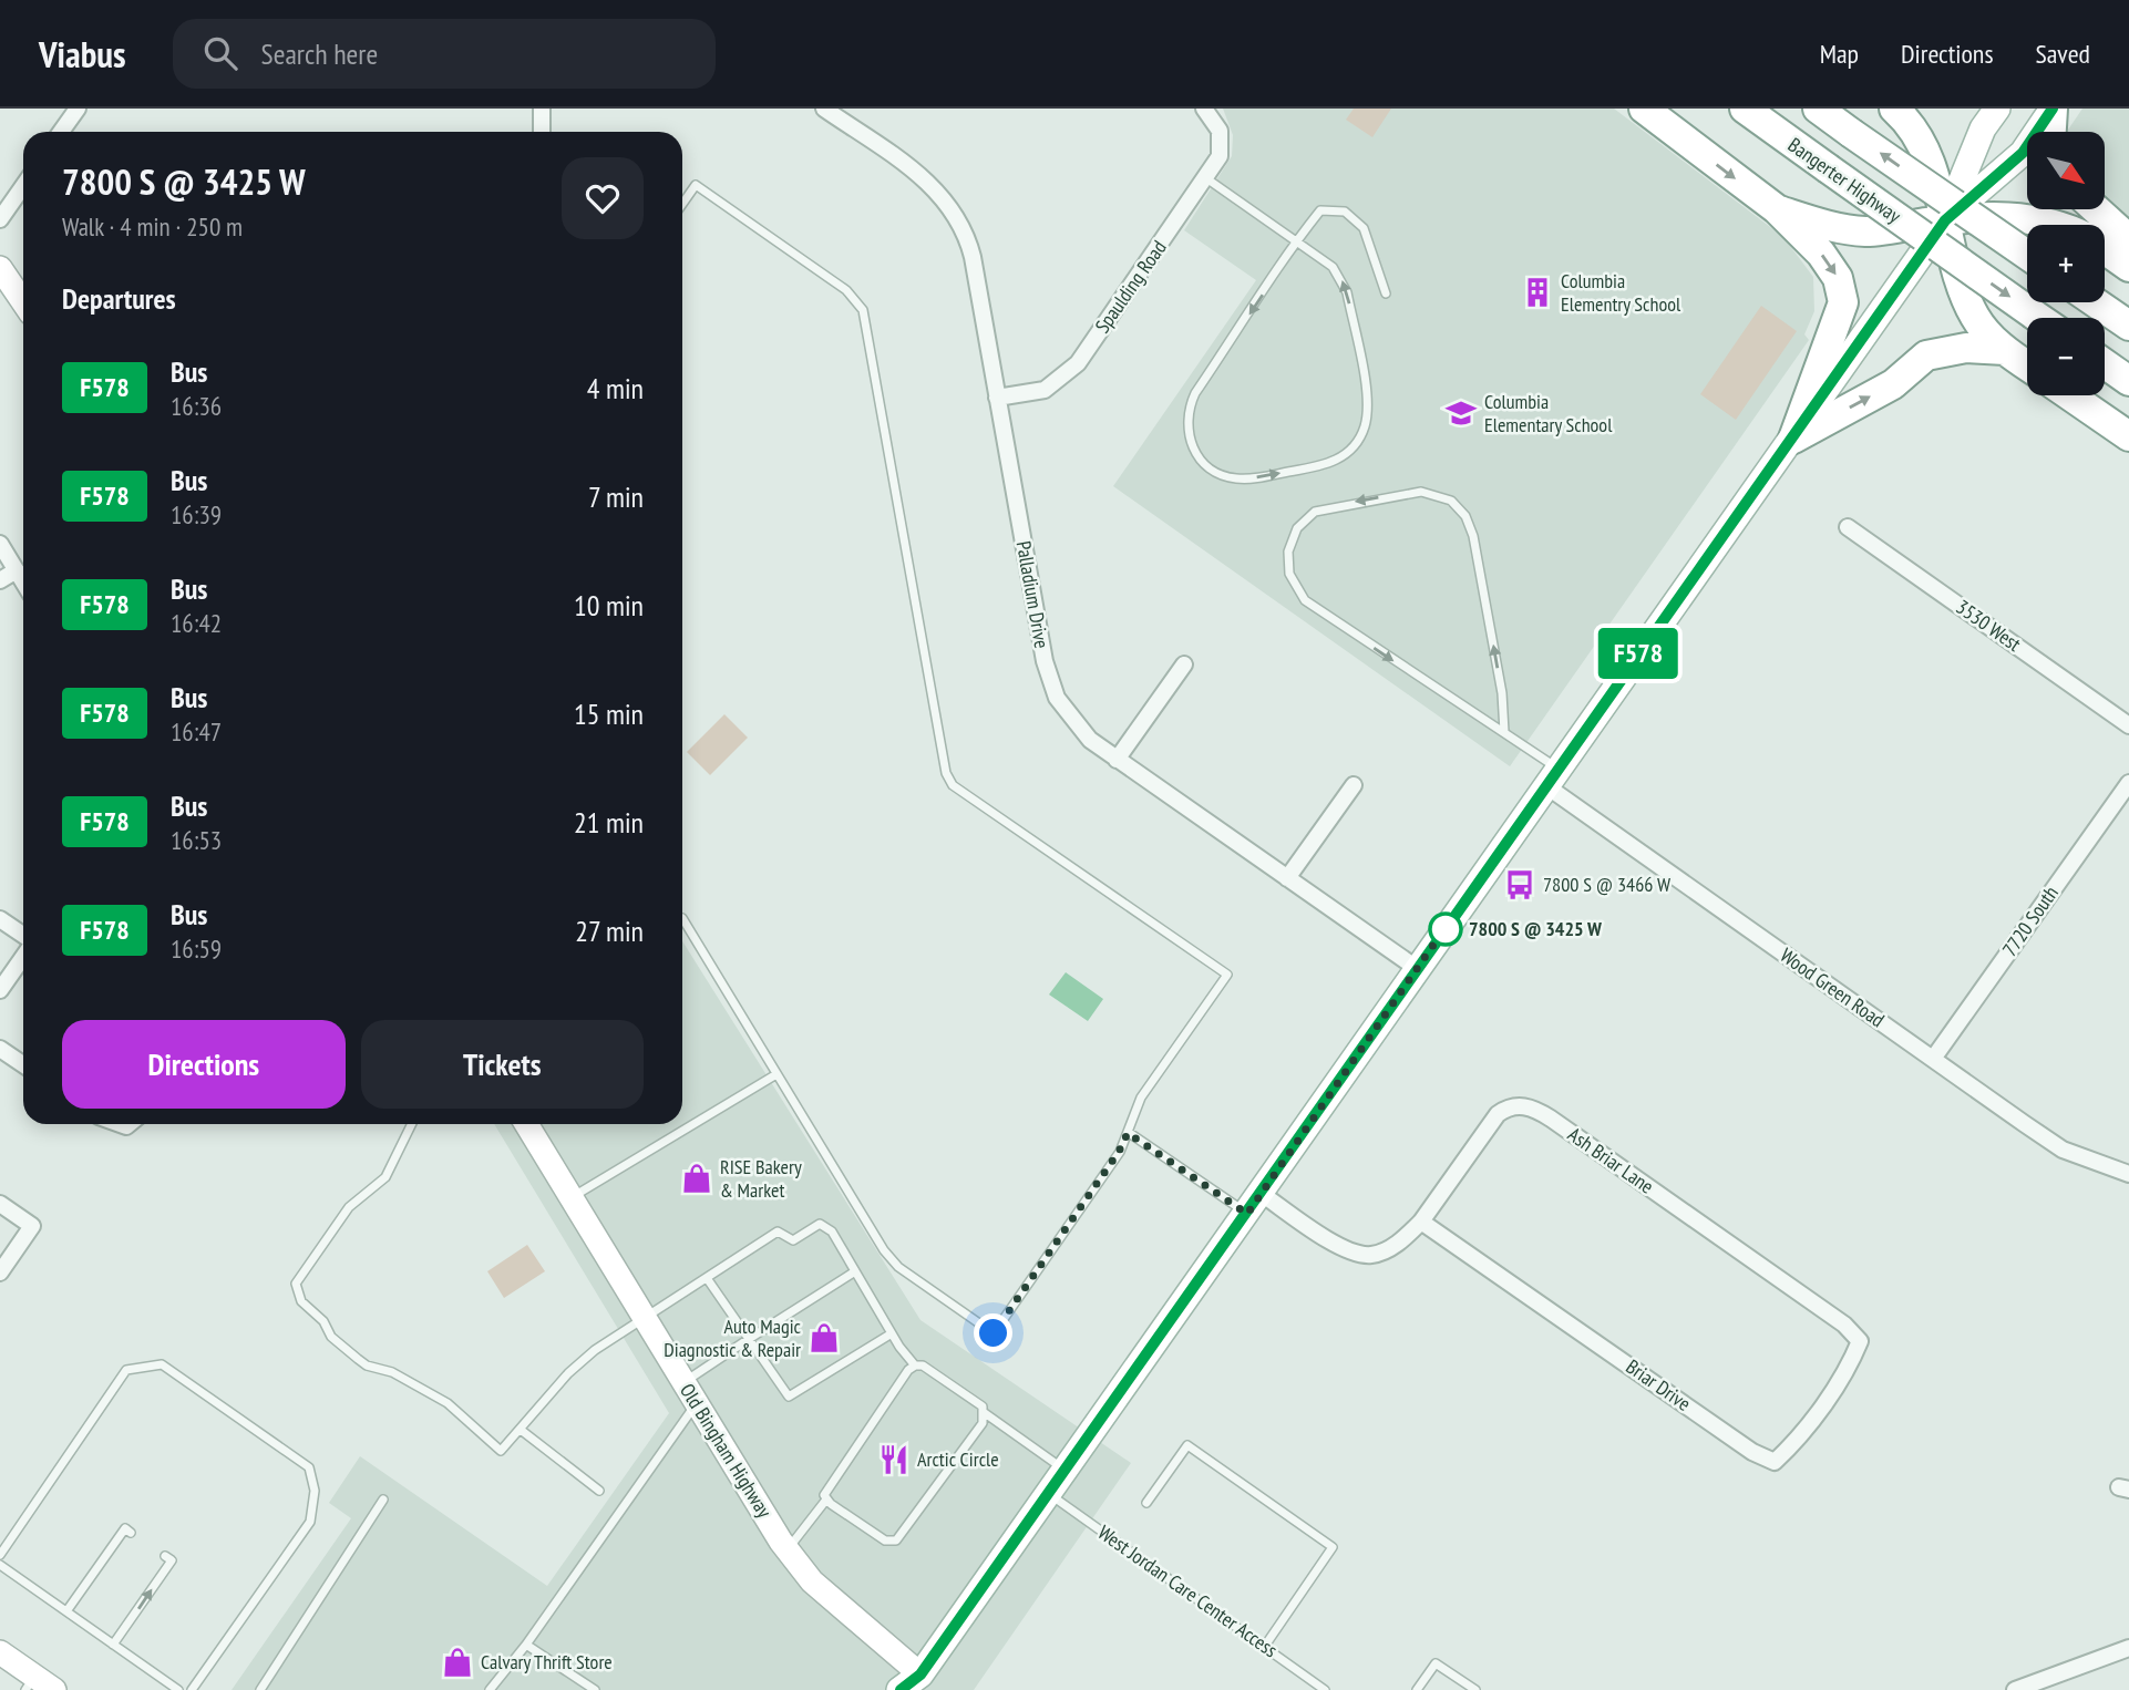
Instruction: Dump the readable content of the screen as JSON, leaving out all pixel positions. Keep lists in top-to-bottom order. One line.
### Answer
{"streets":{"highway":["Bangerter Highway"],"street":["Spaulding Road","Palladium Drive","3530 West","7720 South","Wood Green Road","Ash Briar Lane","Briar Drive","Old Bingham Highway"],"lane":["West Jordan Care Center Access"]},"crossings":[["Spaulding Road","Palladium Drive"],["7720 South","Wood Green Road"],["Ash Briar Lane","Briar Drive"]],"places":{"building":["Columbia Elementry School"],"school or university":["Columbia Elementary School"],"bus stop":["7800 S @ 3466 W"],"other":["7800 S @ 3425 W"],"shop":["RISE Bakery & Market","Auto Magic Diagnostic & Repair","Calvary Thrift Store"],"restaurant":["Arctic Circle"]},"lines":["bus line F578"],"north":"bottom right","page":{"header":"Viabus","search":"Search here","nav":["Map","Directions","Saved"],"on_map":"F578","map_buttons":["+","−"],"heading":[["7800 S @ 3425 W","Walk · 4 min · 250 m"],"Departures"],"list":[{"mark":"F578","name":"Bus","note":"16:36","value":"4 min"},{"mark":"F578","name":"Bus","note":"16:39","value":"7 min"},{"mark":"F578","name":"Bus","note":"16:42","value":"10 min"},{"mark":"F578","name":"Bus","note":"16:47","value":"15 min"},{"mark":"F578","name":"Bus","note":"16:53","value":"21 min"},{"mark":"F578","name":"Bus","note":"16:59","value":"27 min"}],"buttons":["Directions","Tickets"]}}
